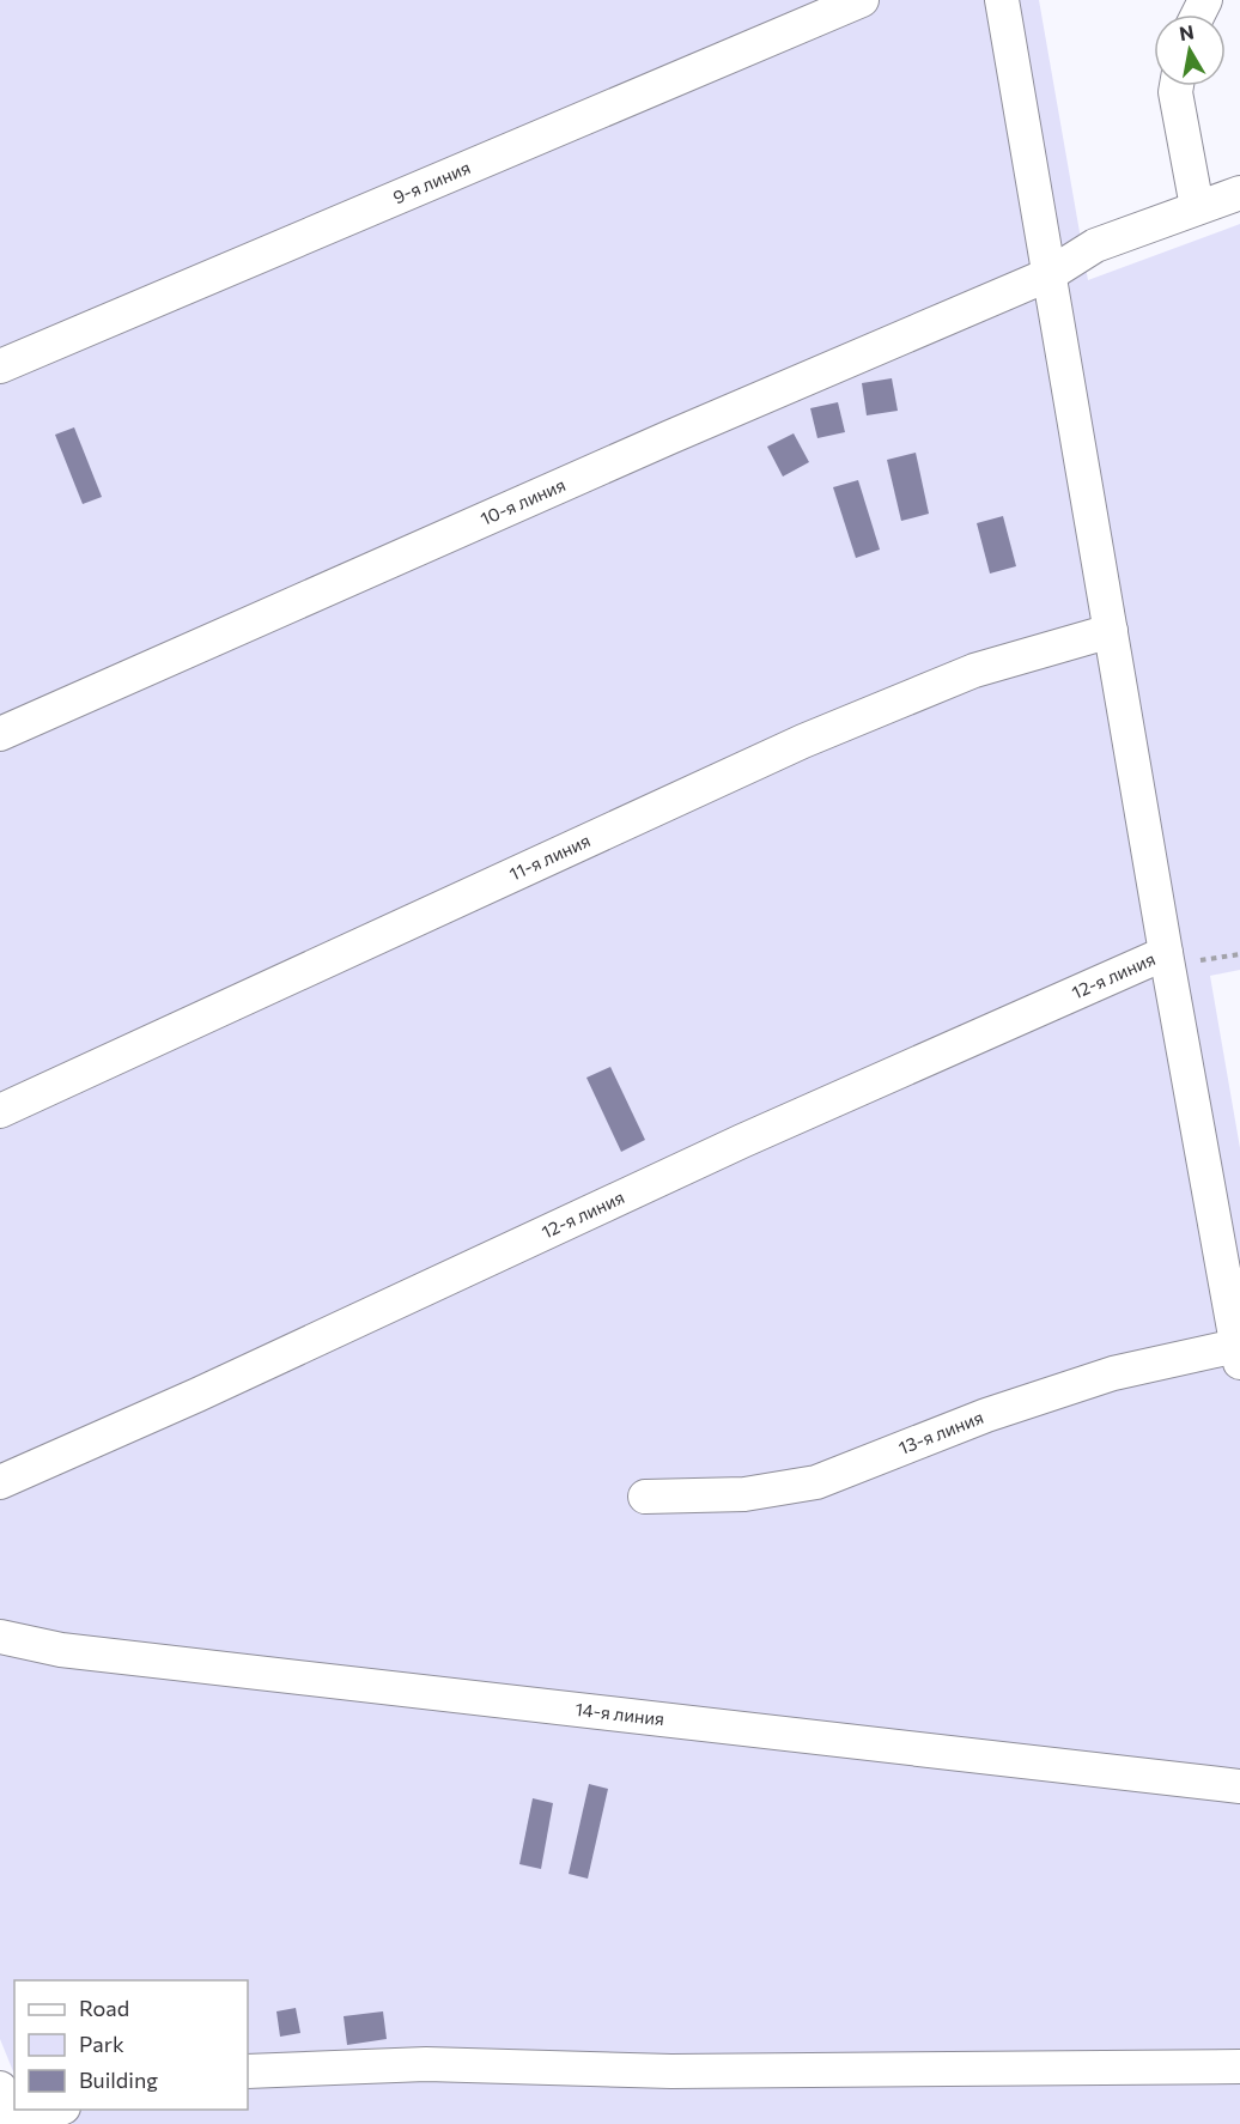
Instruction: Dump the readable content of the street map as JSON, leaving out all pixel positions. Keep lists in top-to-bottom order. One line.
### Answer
{"streets":{"street":["9-я линия","10-я линия","11-я линия","12-я линия","13-я линия","14-я линия"]},"legend":["Road","Park","Building"],"north":"top"}
